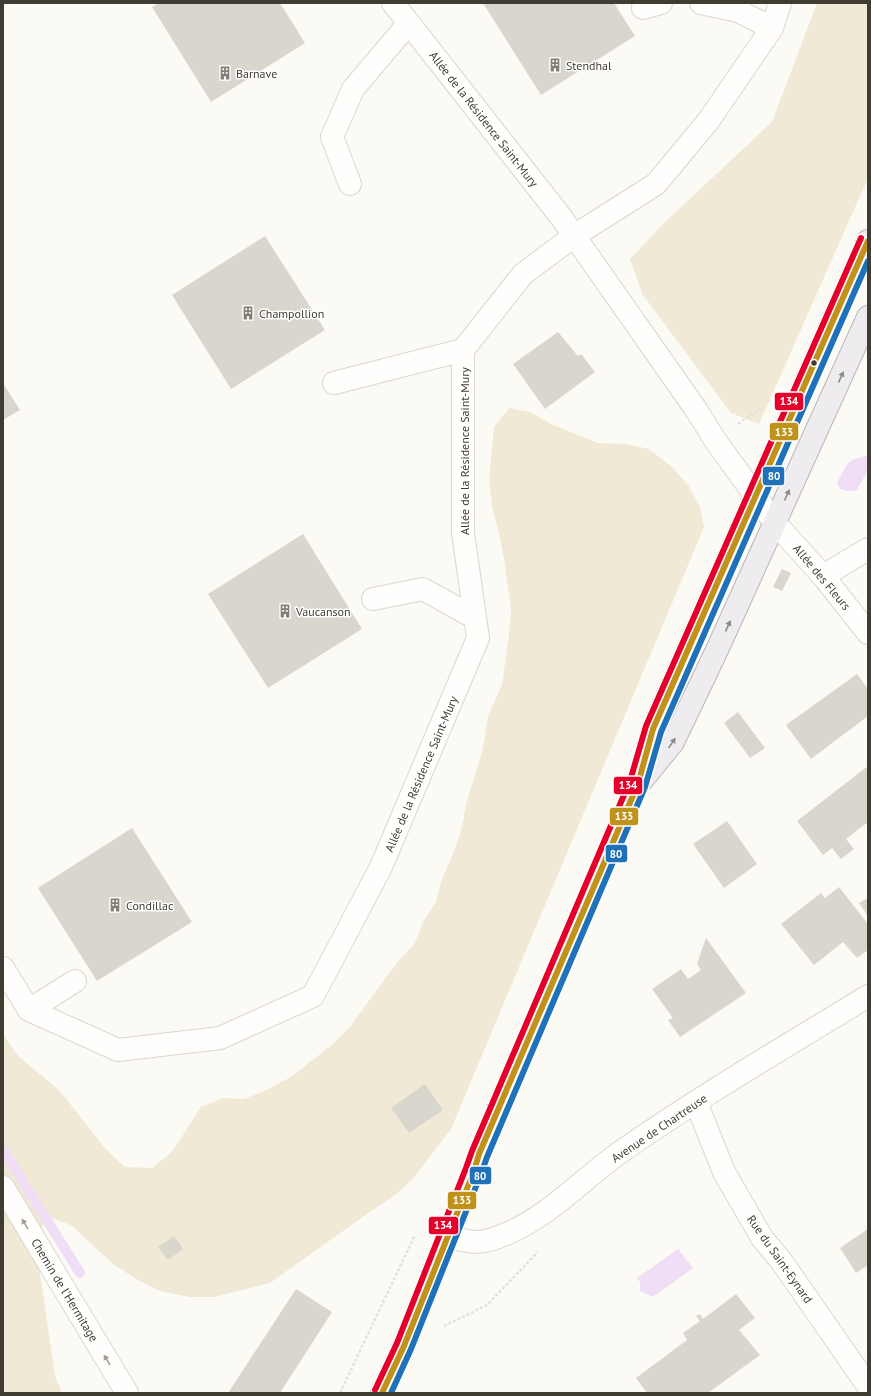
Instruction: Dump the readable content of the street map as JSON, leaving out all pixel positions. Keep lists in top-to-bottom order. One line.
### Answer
{"streets":{"street":["Allée de la Résidence Saint-Mury","Allée des Fleurs","Avenue de Chartreuse","Rue du Saint-Eynard","Chemin de l'Hermitage"]},"crossings":[["Allée de la Résidence Saint-Mury","Allée des Fleurs"],["Avenue de Chartreuse","Rue du Saint-Eynard"]],"one_way":["Chemin de l'Hermitage"],"places":{"building":["Stendhal","Barnave","Champollion","Vaucanson","Condillac"]},"lines":["transit line 134","transit line 133","transit line 80"]}
